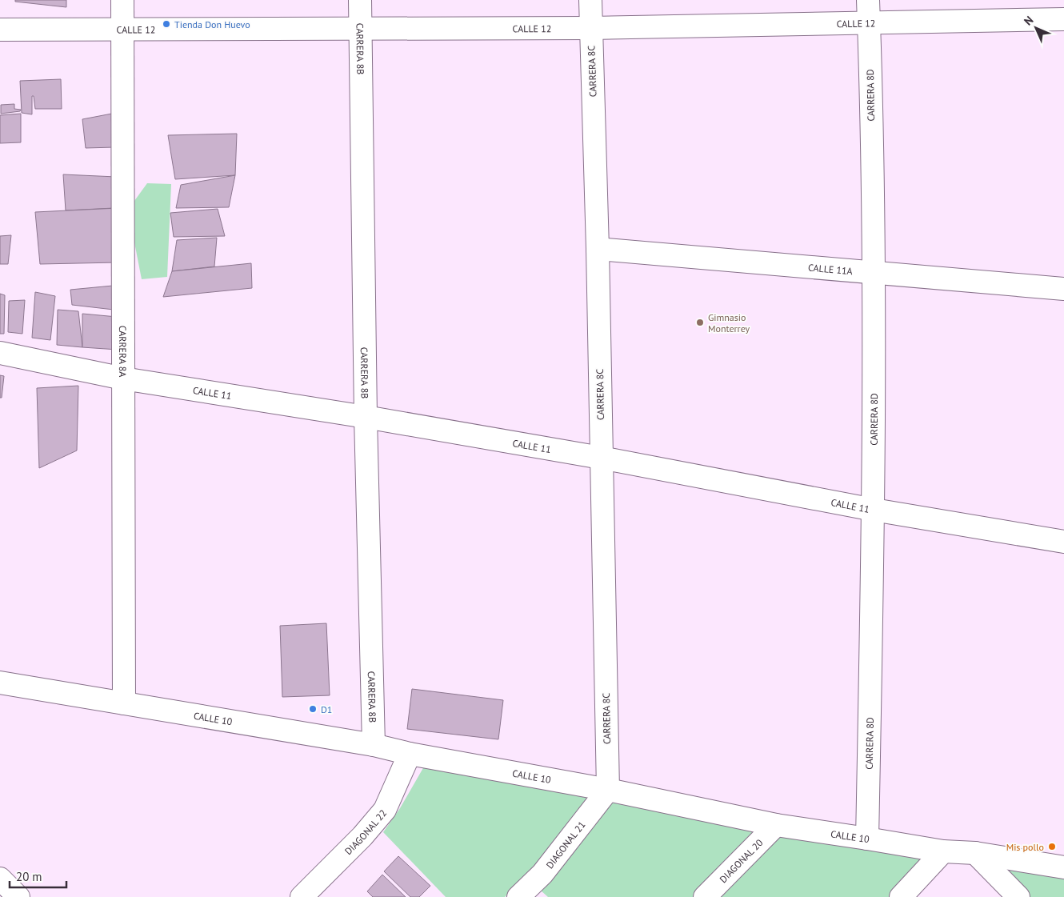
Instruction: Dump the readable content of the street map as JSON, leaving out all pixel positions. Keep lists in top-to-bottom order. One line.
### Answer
{"streets":{"street":["CALLE 12","CARRERA 8B","CARRERA 8C","CARRERA 8D","CALLE 11A","CARRERA 8A","CALLE 11","CALLE 10","DIAGONAL 22","DIAGONAL 21","DIAGONAL 20"]},"crossings":[["CALLE 12","CARRERA 8B"],["CALLE 12","CARRERA 8C"],["CALLE 12","CARRERA 8D"],["CALLE 12","CARRERA 8A"],["CARRERA 8B","CALLE 11"],["CARRERA 8B","CALLE 10"],["CARRERA 8C","CALLE 11A"],["CARRERA 8C","CALLE 11"],["CARRERA 8C","CALLE 10"],["CARRERA 8C","DIAGONAL 21"],["CARRERA 8D","CALLE 11A"],["CARRERA 8D","CALLE 11"],["CARRERA 8D","CALLE 10"],["CARRERA 8A","CALLE 11"],["CARRERA 8A","CALLE 10"],["CALLE 10","DIAGONAL 22"],["CALLE 10","DIAGONAL 21"],["CALLE 10","DIAGONAL 20"]],"places":["Tienda Don Huevo","Gimnasio Monterrey","D1","Mis pollo"],"scale_bar":"20 m","north":"top left"}
